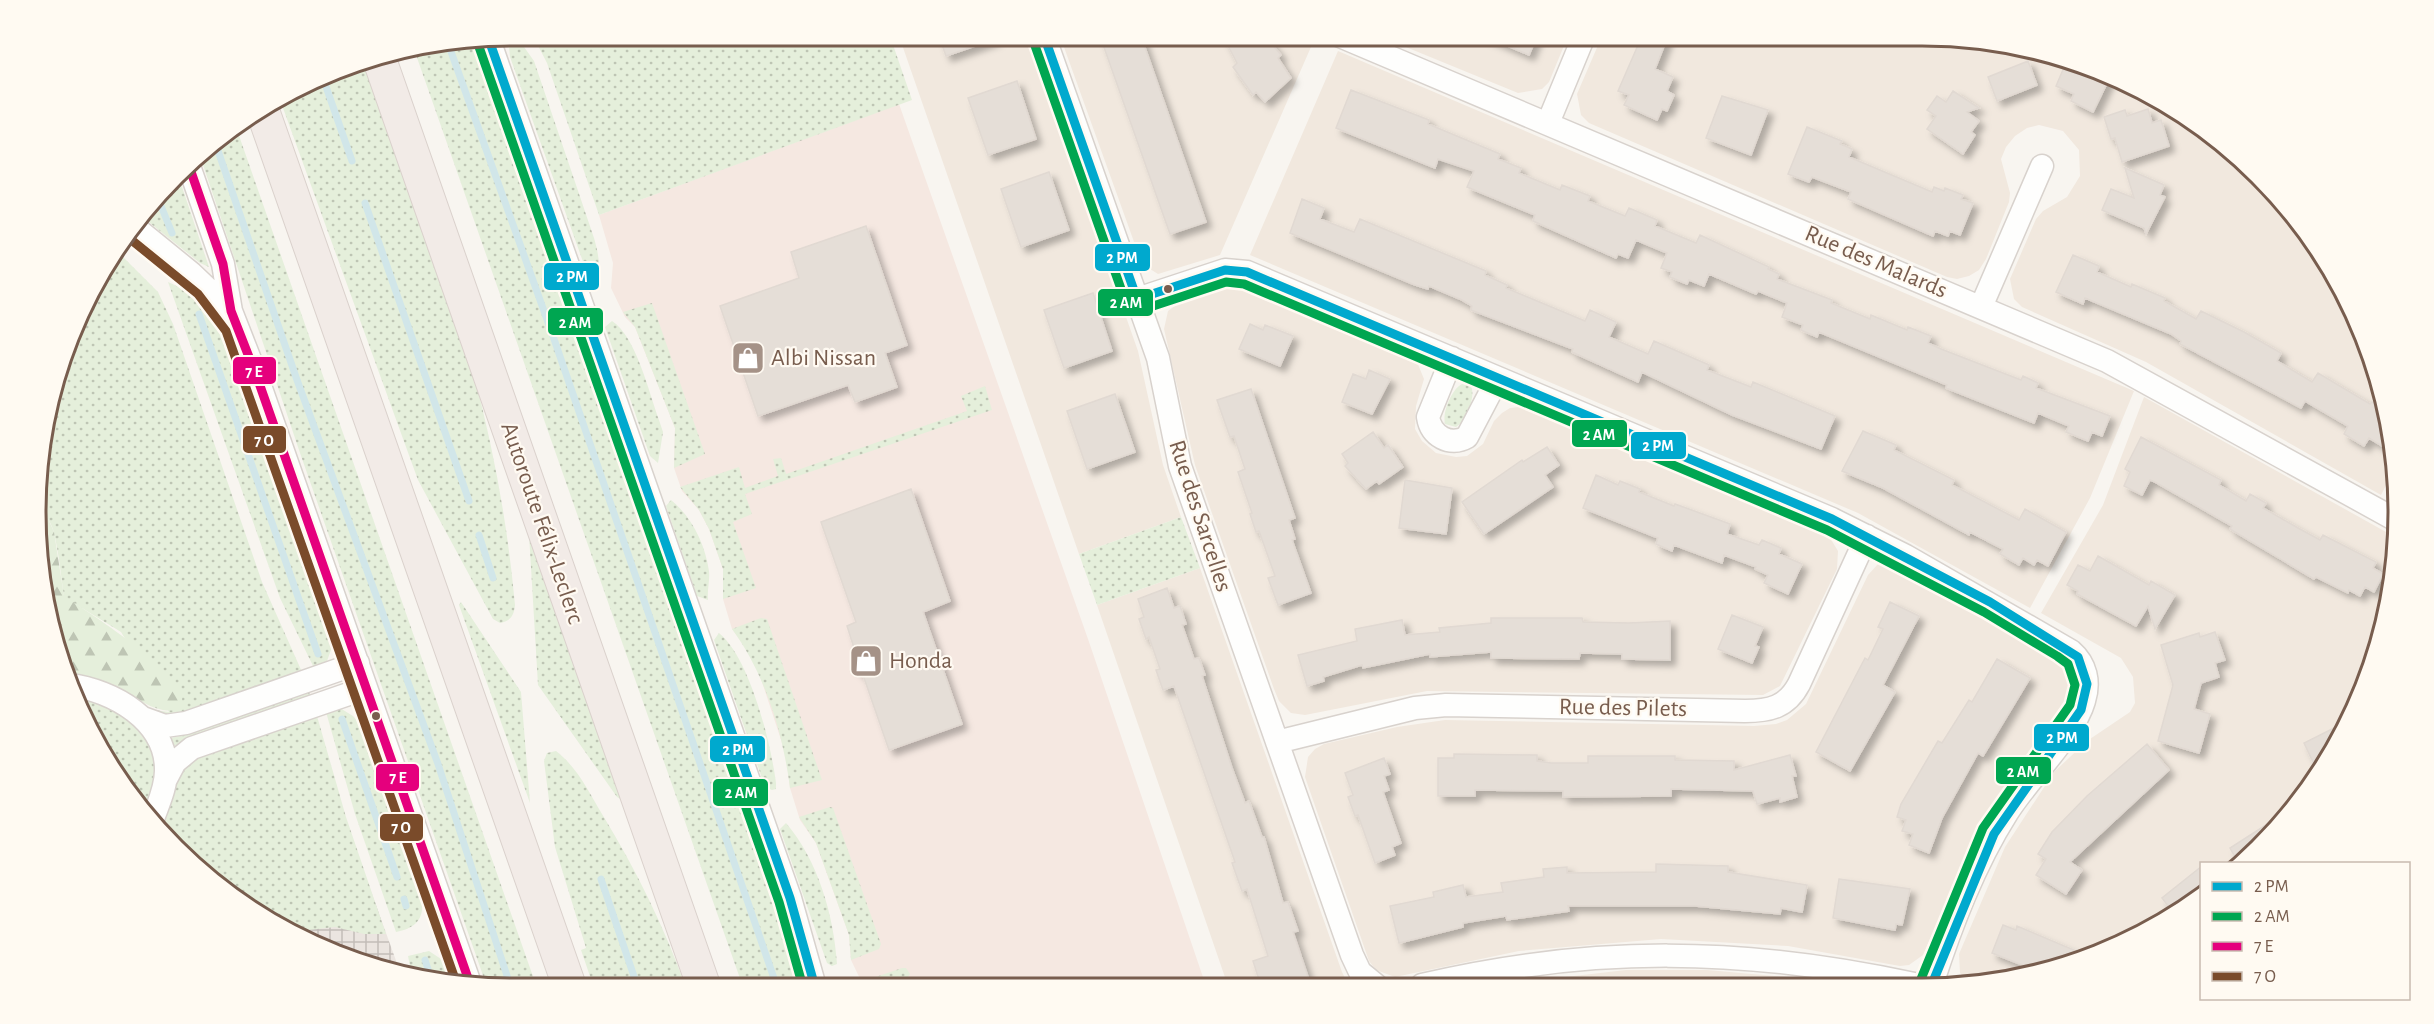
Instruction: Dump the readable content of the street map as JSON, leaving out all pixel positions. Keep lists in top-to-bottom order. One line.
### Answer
{"streets":{"highway":["Autoroute Félix-Leclerc"],"street":["Rue des Malards","Rue des Sarcelles","Rue des Pilets"]},"crossings":[["Rue des Sarcelles","Rue des Pilets"]],"places":{"shop":["Albi Nissan","Honda"]},"legend":["2 PM","2 AM","7 E","7 O"]}
